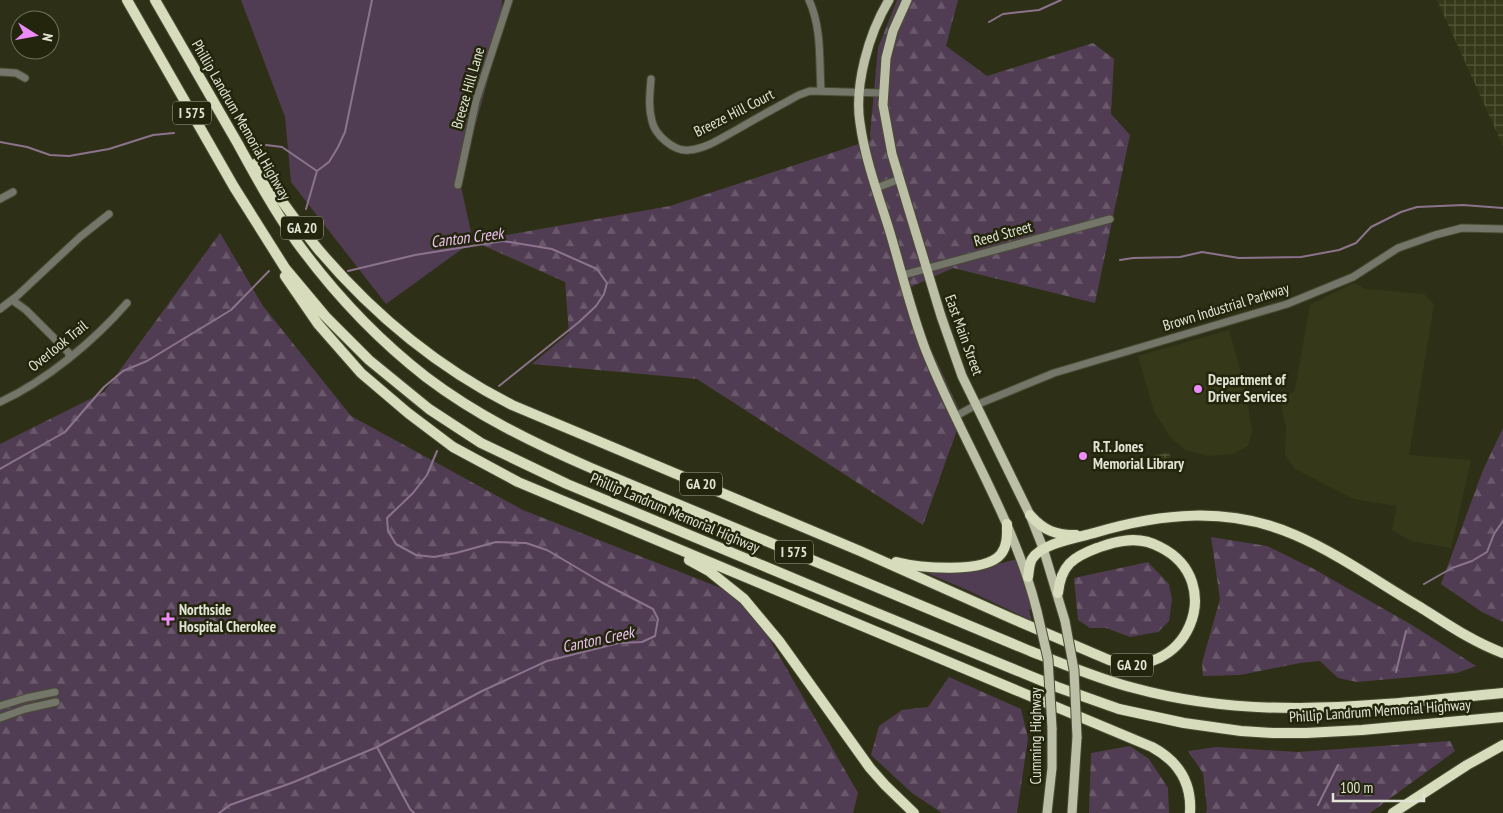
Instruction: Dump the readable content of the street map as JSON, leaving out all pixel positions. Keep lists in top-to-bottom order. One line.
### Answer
{"streets":{"highway":["I 575","Phillip Landrum Memorial Highway","GA 20"],"main road":["East Main Street","Cumming Highway"],"street":["Breeze Hill Lane","Breeze Hill Court","Reed Street","Brown Industrial Parkway","Overlook Trail"]},"crossings":[["Breeze Hill Court","East Main Street"],["Phillip Landrum Memorial Highway","GA 20"],["GA 20","East Main Street"],["Reed Street","East Main Street"],["Brown Industrial Parkway","East Main Street"]],"water":["Canton Creek"],"places":{"other":["Department of Driver Services","R.T. Jones Memorial Library"],"health":["Northside Hospital Cherokee"]},"scale_bar":"100 m","north":"right"}
